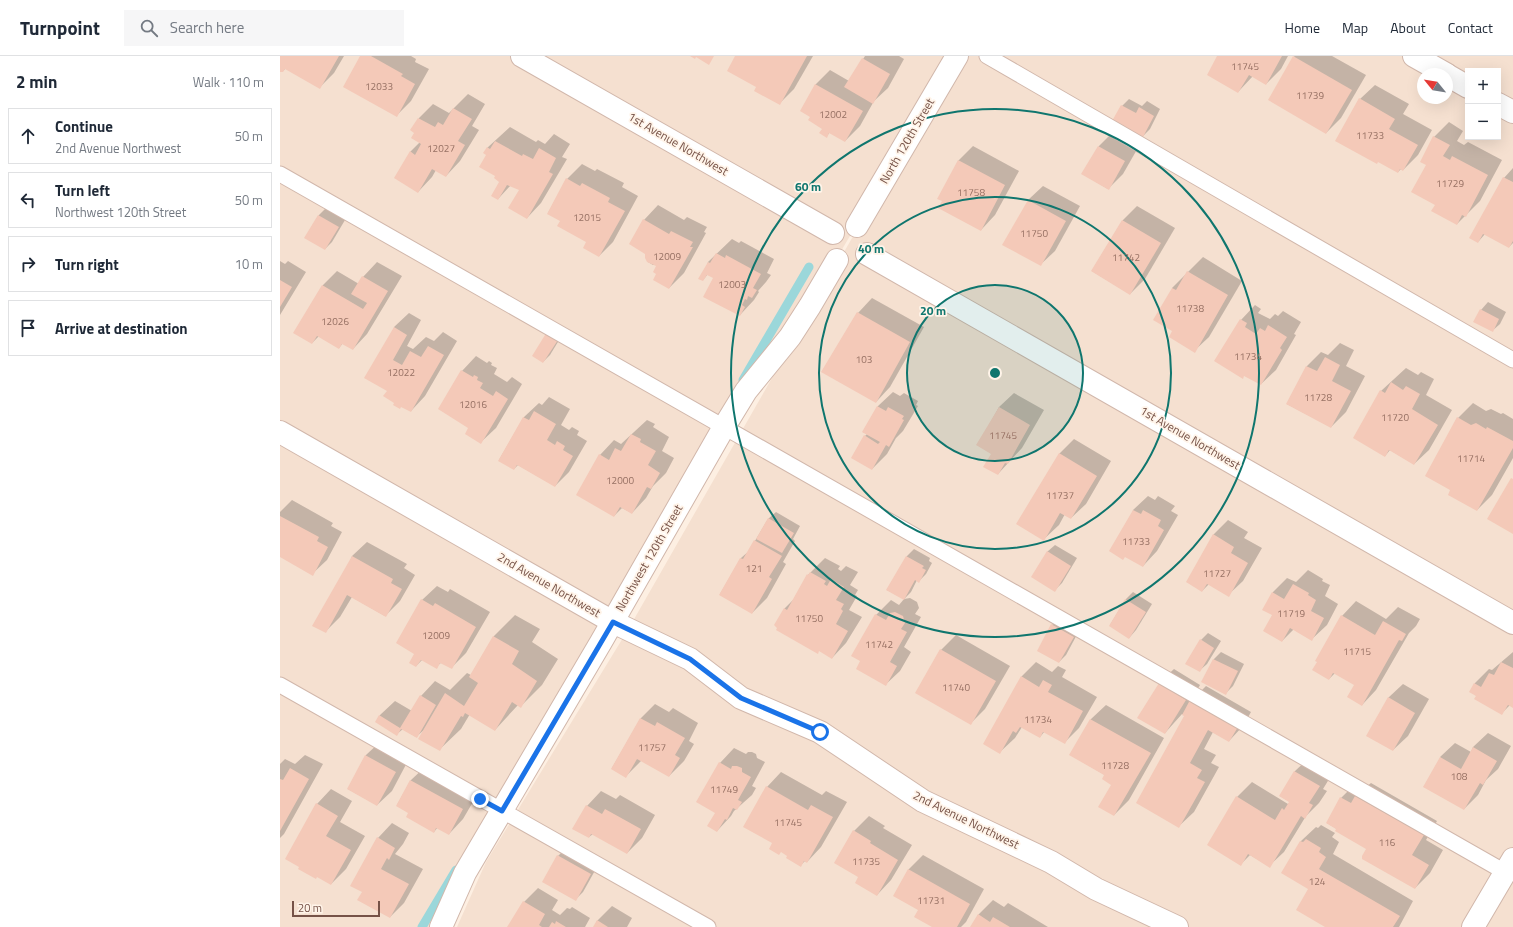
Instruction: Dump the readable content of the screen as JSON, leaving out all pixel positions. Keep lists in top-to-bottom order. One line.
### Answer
{"streets":{"street":["North 120th Street","1st Avenue Northwest","Northwest 120th Street","2nd Avenue Northwest"]},"crossings":[["North 120th Street","1st Avenue Northwest"],["North 120th Street","Northwest 120th Street"],["1st Avenue Northwest","Northwest 120th Street"],["Northwest 120th Street","2nd Avenue Northwest"]],"house_numbers":["11745","12033","11739","12002","11733","12027","11729","11758","12015","11750","12009","11742","12003","11738","12026","11734","103","12022","11728","12016","11720","11745","11714","12000","11737","11733","121","11727","11719","11750","12009","11742","11715","11740","11734","11757","11728","108","11749","11745","116","11735","124","11731"],"scale_bar":"20 m","north":"top left","page":{"header":"Turnpoint","search":"Search here","nav":["Home","Map","About","Contact"],"heading":["2 min","Walk · 110 m"],"map_buttons":["+","−"],"list":[["Continue","2nd Avenue Northwest","50 m"],["Turn left","Northwest 120th Street","50 m"],["Turn right","10 m"],"Arrive at destination"],"scale":"20 m"},"rings":["60 m","40 m","20 m"]}
